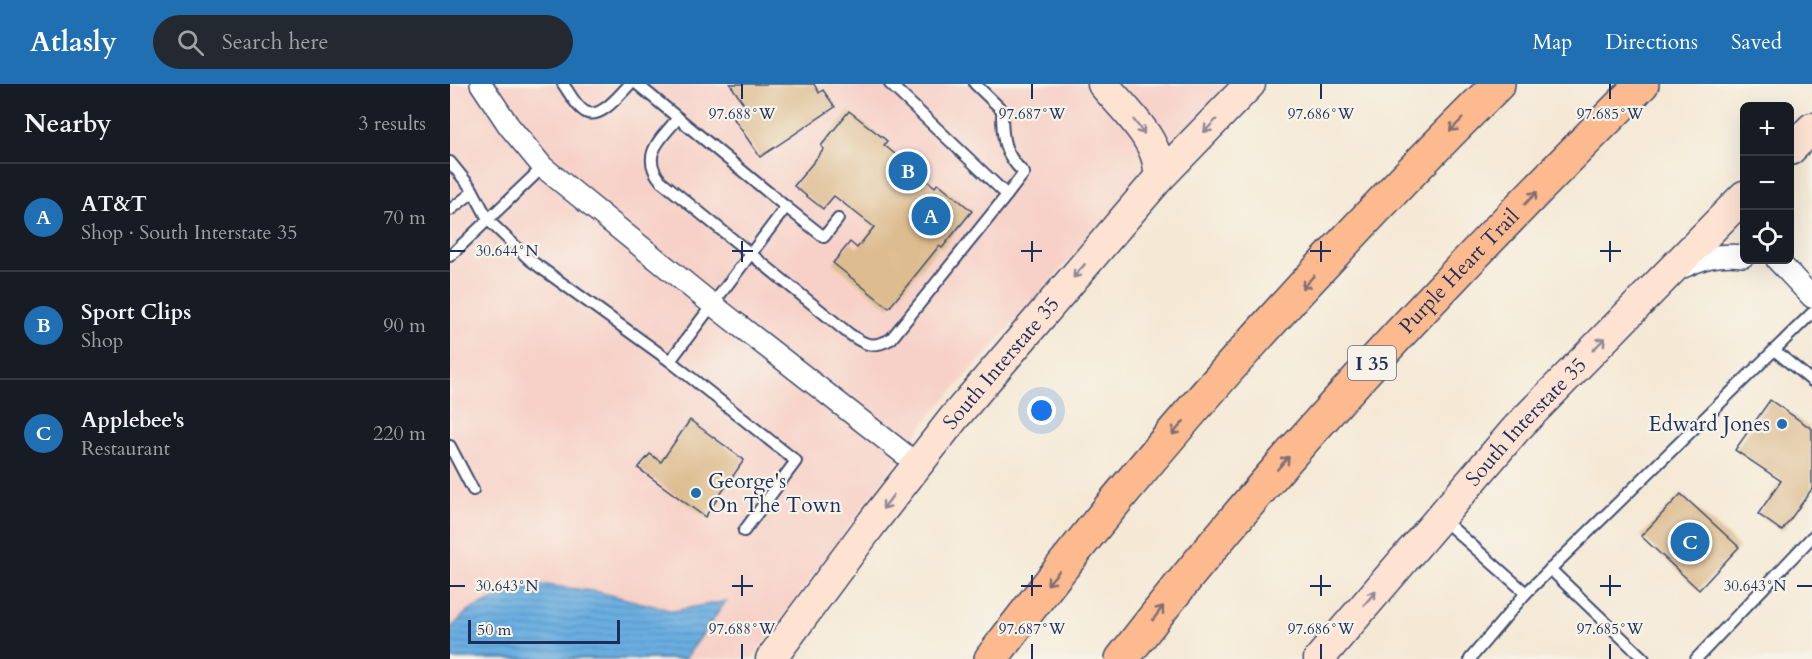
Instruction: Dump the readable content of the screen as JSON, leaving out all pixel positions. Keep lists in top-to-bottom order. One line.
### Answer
{"streets":{"highway":["Purple Heart Trail","I 35"],"main road":["South Interstate 35"]},"places":["Edward Jones","George's On The Town"],"scale_bar":"50 m","page":{"header":"Atlasly","search":"Search here","nav":["Map","Directions","Saved"],"heading":["Nearby","3 results"],"map_buttons":["+","−"],"pins":["B","A","C"],"list":[{"mark":"A","name":"AT&T","note":"Shop · South Interstate 35","value":"70 m"},{"mark":"B","name":"Sport Clips","note":"Shop","value":"90 m"},{"mark":"C","name":"Applebee's","note":"Restaurant","value":"220 m"}],"scale":"50 m"},"coordinates":["97.688°W","97.687°W","97.686°W","97.685°W","30.644°N","30.643°N"]}
